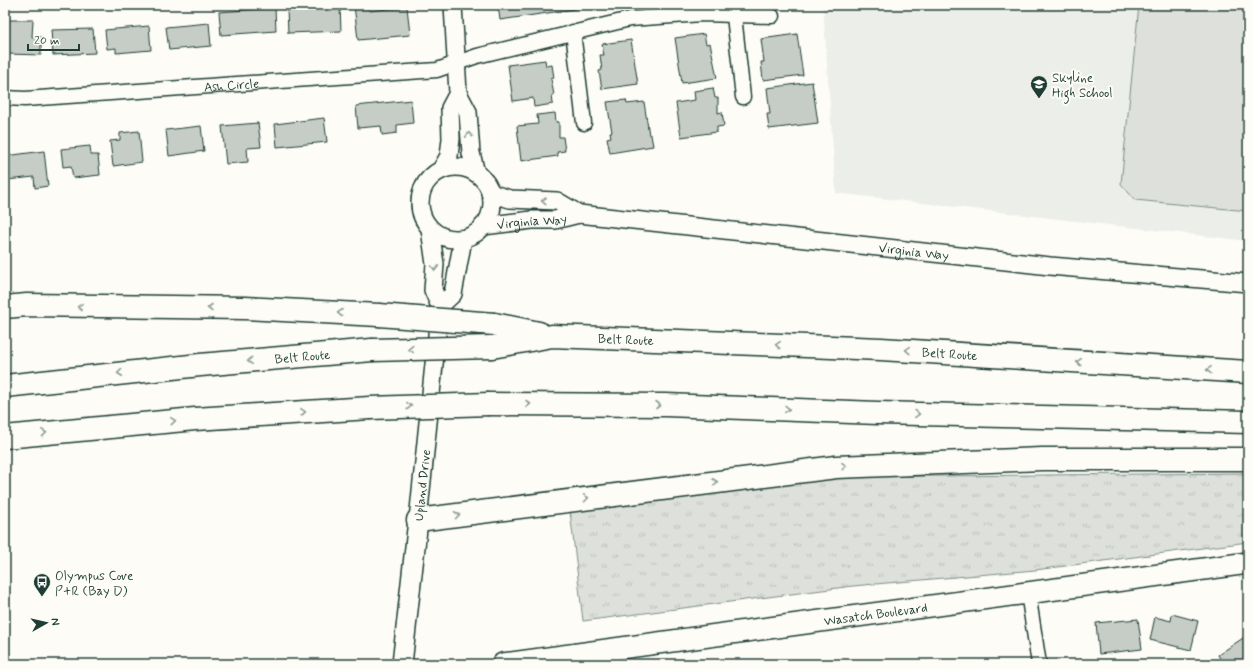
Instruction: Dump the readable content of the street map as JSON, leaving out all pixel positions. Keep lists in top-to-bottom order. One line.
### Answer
{"streets":{"highway":["Belt Route"],"main road":["Upland Drive","Wasatch Boulevard"],"street":["Ash Circle","Virginia Way"]},"crossings":[["Virginia Way","Upland Drive"]],"places":{"school or university":["Skyline High School"],"bus stop":["Olympus Cove P+R (Bay D)"]},"scale_bar":"20 m","north":"right"}
